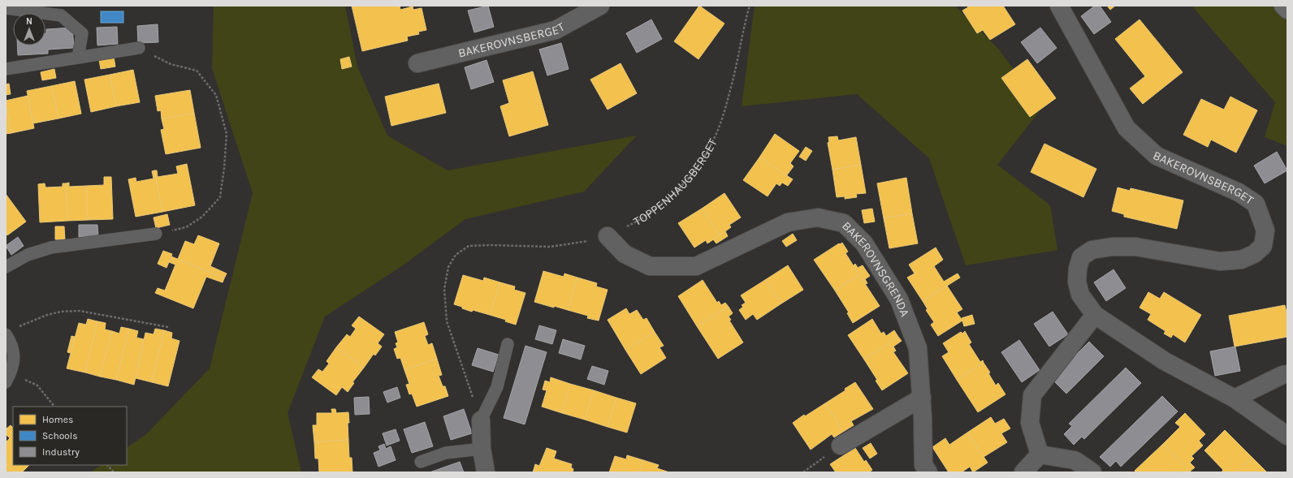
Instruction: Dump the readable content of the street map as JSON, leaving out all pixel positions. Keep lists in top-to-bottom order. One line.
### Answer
{"streets":{"street":["BAKEROVNSBERGET","BAKEROVNSGRENDA"],"path":["TOPPENHAUGBERGET"]},"crossings":[["TOPPENHAUGBERGET","BAKEROVNSGRENDA"]],"legend":["Homes","Schools","Industry"],"north":"top"}
